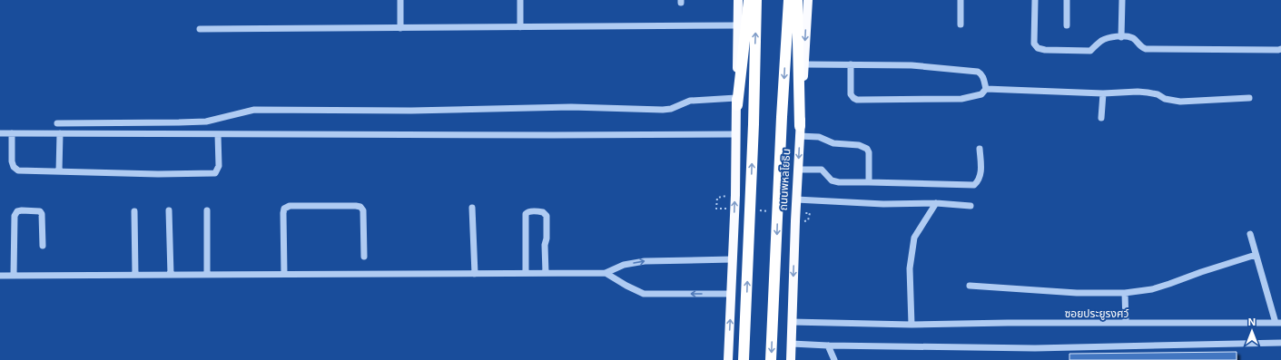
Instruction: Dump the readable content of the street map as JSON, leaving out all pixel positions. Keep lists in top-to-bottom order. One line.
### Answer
{"streets":{"highway":["ถนนพหลโยธิน"],"street":["ซอยประยูรงศว์"]},"crossings":[["ถนนพหลโยธิน","ซอยประยูรงศว์"]],"north":"top"}
